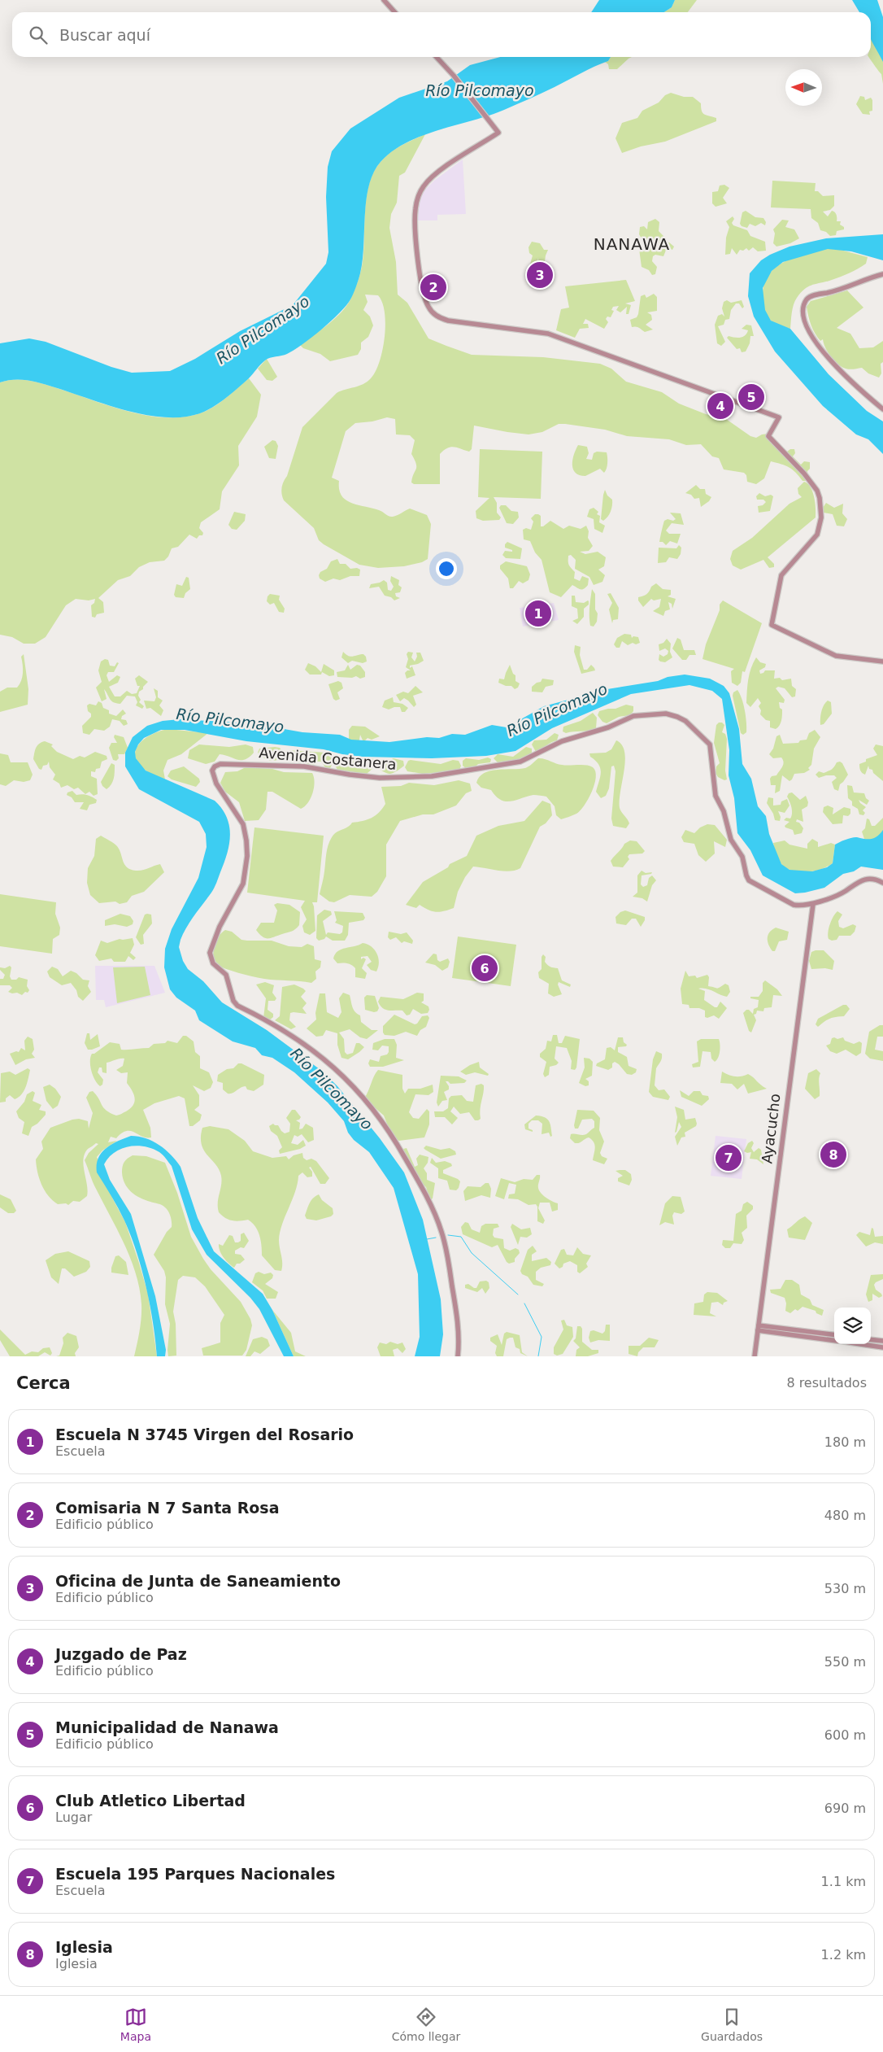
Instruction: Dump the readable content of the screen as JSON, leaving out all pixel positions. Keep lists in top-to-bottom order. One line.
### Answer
{"streets":{"street":["Avenida Costanera","Ayacucho"]},"crossings":[["Avenida Costanera","Ayacucho"]],"districts":["NANAWA"],"water":["Río Pilcomayo"],"north":"left","page":{"search":"Buscar aquí","pins":["3","2","5","4","1","6","8","7"],"heading":["Cerca","8 resultados"],"list":[{"mark":"1","name":"Escuela N 3745 Virgen del Rosario","note":"Escuela","value":"180 m"},{"mark":"2","name":"Comisaria N 7 Santa Rosa","note":"Edificio público","value":"480 m"},{"mark":"3","name":"Oficina de Junta de Saneamiento","note":"Edificio público","value":"530 m"},{"mark":"4","name":"Juzgado de Paz","note":"Edificio público","value":"550 m"},{"mark":"5","name":"Municipalidad de Nanawa","note":"Edificio público","value":"600 m"},{"mark":"6","name":"Club Atletico Libertad","note":"Lugar","value":"690 m"},{"mark":"7","name":"Escuela 195 Parques Nacionales","note":"Escuela","value":"1.1 km"},{"mark":"8","name":"Iglesia","note":"Iglesia","value":"1.2 km"}],"nav":["Mapa","Cómo llegar","Guardados"]}}
